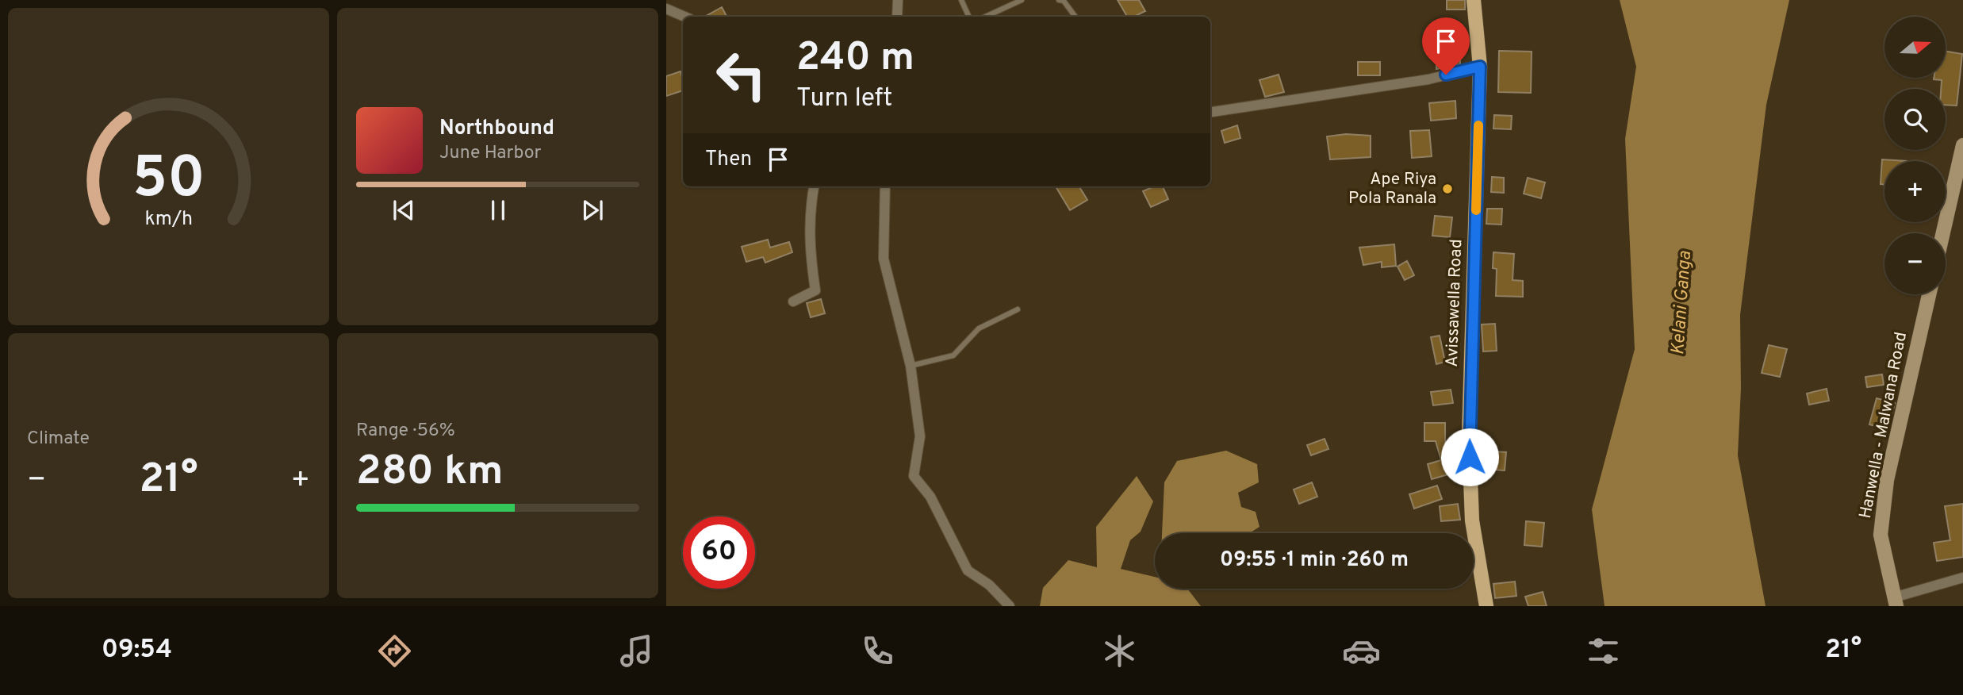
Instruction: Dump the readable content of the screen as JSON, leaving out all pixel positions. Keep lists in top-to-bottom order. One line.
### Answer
{"streets":{"main road":["Avissawella Road"],"street":["Hanwella - Malwana Road"]},"water":["Kelani Ganga"],"places":["Ape Riya Pola Ranala"],"north":"right","page":{"map_buttons":["+","−"],"turn":["240 m","Turn left"],"song":["Northbound","June Harbor"],"then":"Then","tile":["Climate",["Range · 56%","280 km"]],"heat":["−","21°","+"],"limit":"60","trip":"09:55 · 1 min · 260 m","tabs":["09:54","21°"],"gauge":["50","km/h"]}}
